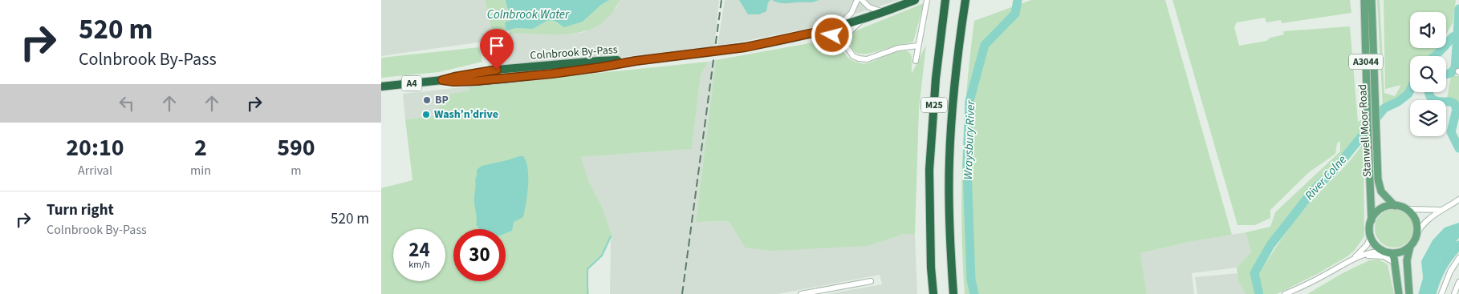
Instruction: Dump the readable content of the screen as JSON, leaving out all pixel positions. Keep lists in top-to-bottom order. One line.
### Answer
{"streets":{"highway":["Colnbrook By-Pass","A4","M25"],"main road":["A3044","Stanwell Moor Road"]},"water":["Colnbrook Water","Wraysbury River","River Colne"],"places":["BP","Wash’n’drive"],"page":{"turn":["520 m","Colnbrook By-Pass"],"eta":["20:10","Arrival","2","min","590","m"],"list":[{"name":"Turn right","note":"Colnbrook By-Pass","value":"520 m"}],"speed":"24 km/h","limit":"30"}}
